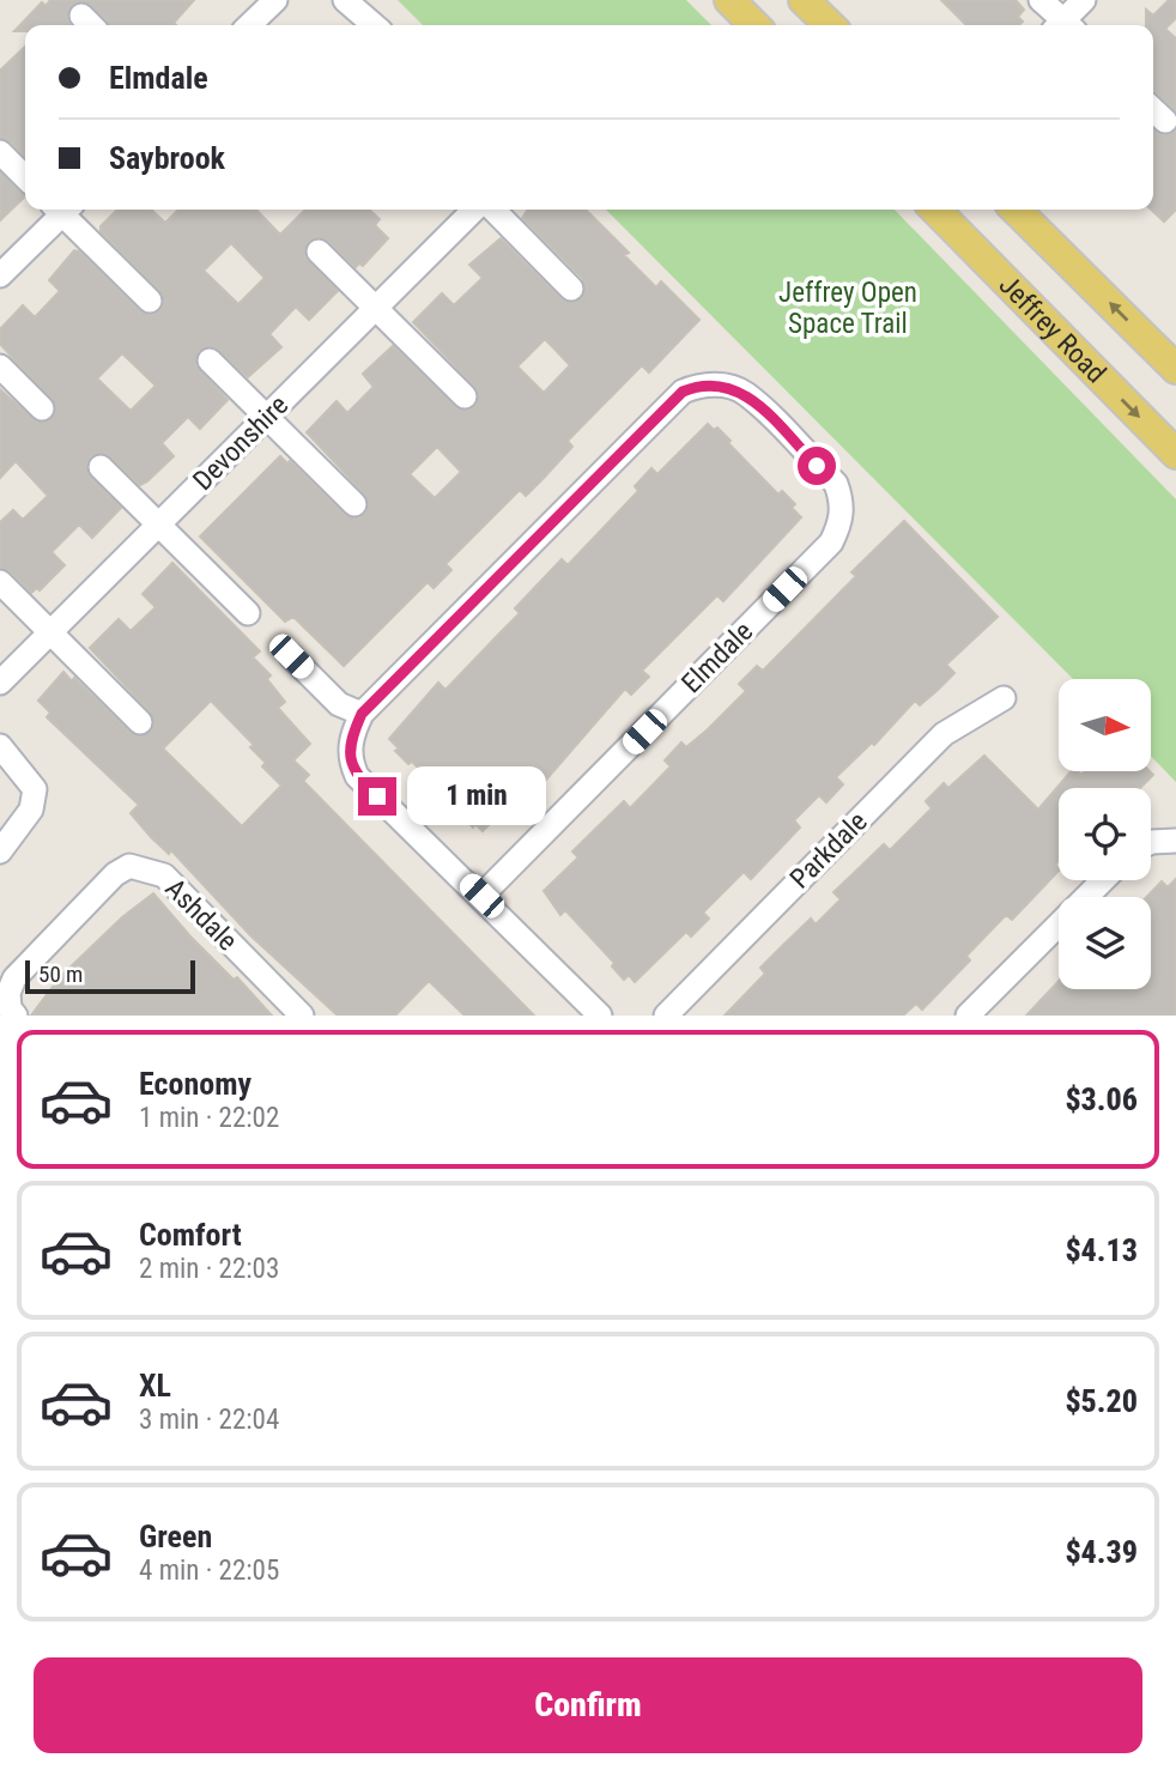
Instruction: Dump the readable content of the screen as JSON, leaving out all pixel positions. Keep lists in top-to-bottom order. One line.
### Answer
{"streets":{"main road":["Jeffrey Road"],"street":["Devonshire","Elmdale","Parkdale","Ashdale"]},"parks":["Jeffrey Open Space Trail"],"scale_bar":"50 m","north":"right","page":{"banner":["Elmdale","Saybrook"],"bubble":"1 min","scale":"50 m","list":[{"name":"Economy","note":"1 min · 22:02","value":"$3.06"},{"name":"Comfort","note":"2 min · 22:03","value":"$4.13"},{"name":"XL","note":"3 min · 22:04","value":"$5.20"},{"name":"Green","note":"4 min · 22:05","value":"$4.39"}],"buttons":"Confirm"}}
